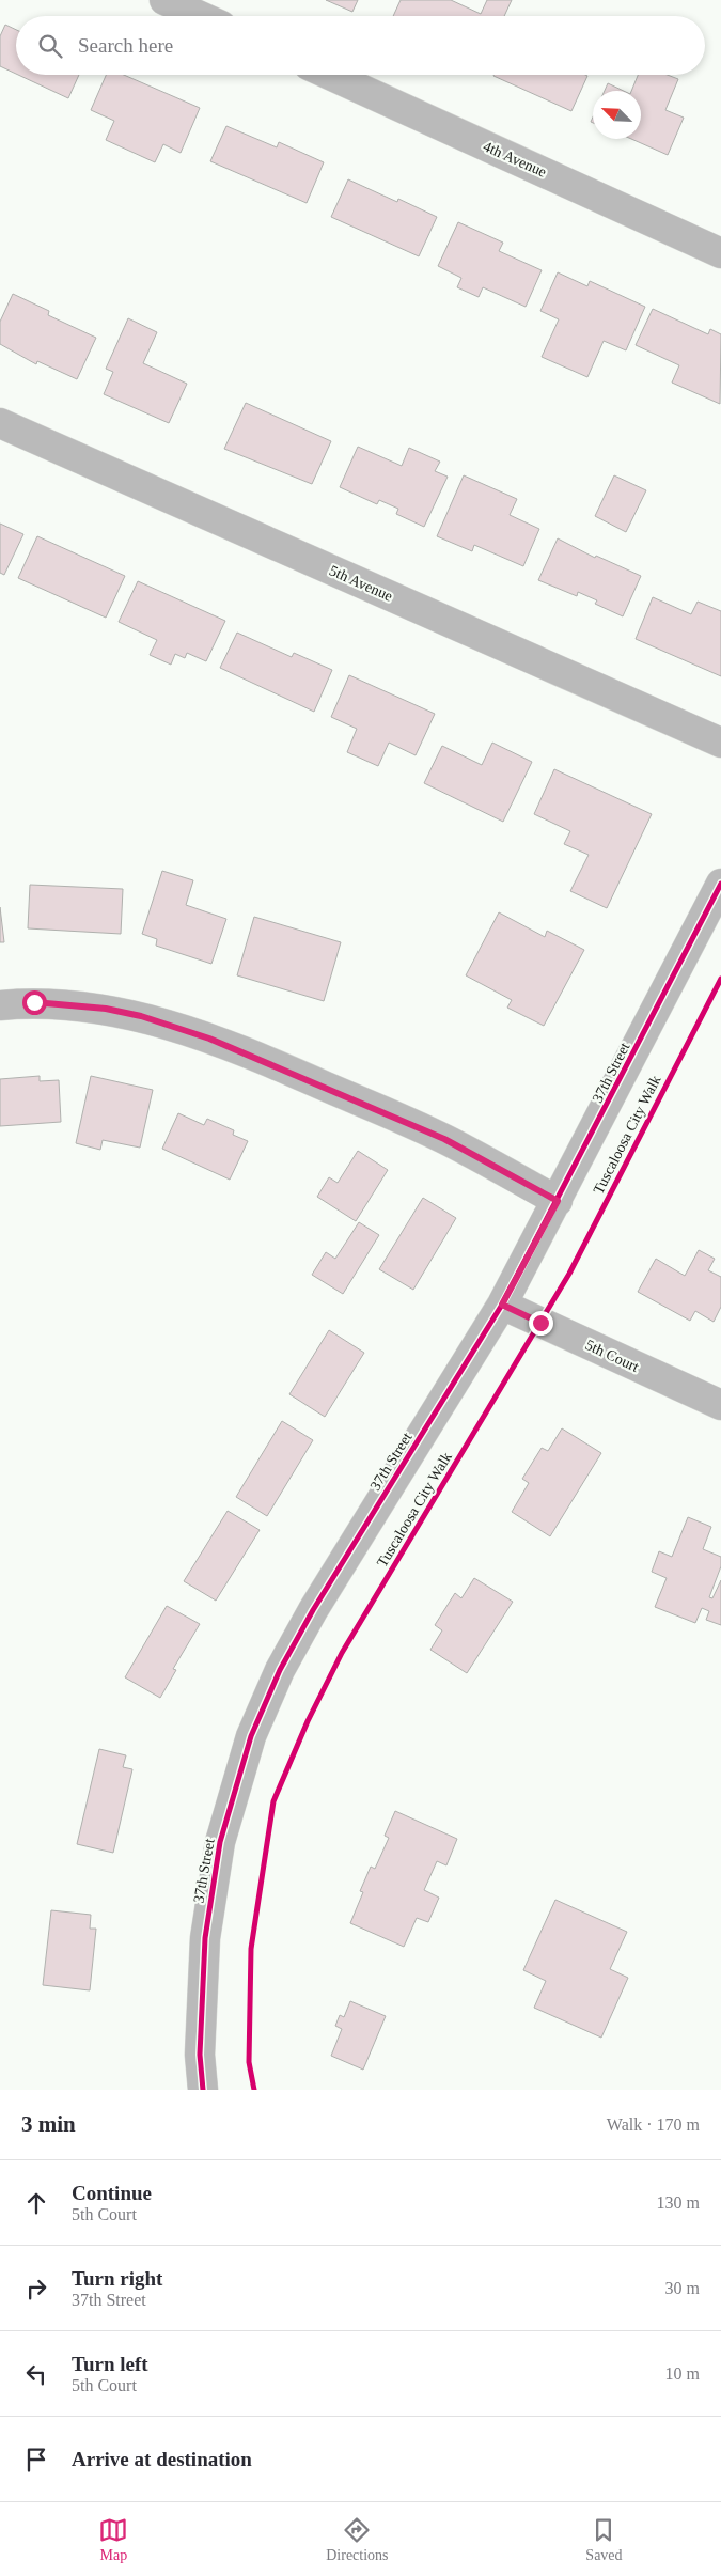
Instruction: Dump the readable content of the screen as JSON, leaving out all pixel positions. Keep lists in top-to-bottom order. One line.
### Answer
{"streets":{"street":["4th Avenue","5th Avenue","37th Street","5th Court"],"cycle path":["Tuscaloosa City Walk"]},"crossings":[["37th Street","5th Court"]],"north":"top left","page":{"search":"Search here","heading":["3 min","Walk · 170 m"],"list":[["Continue","5th Court","130 m"],["Turn right","37th Street","30 m"],["Turn left","5th Court","10 m"],"Arrive at destination"],"nav":["Map","Directions","Saved"]}}
